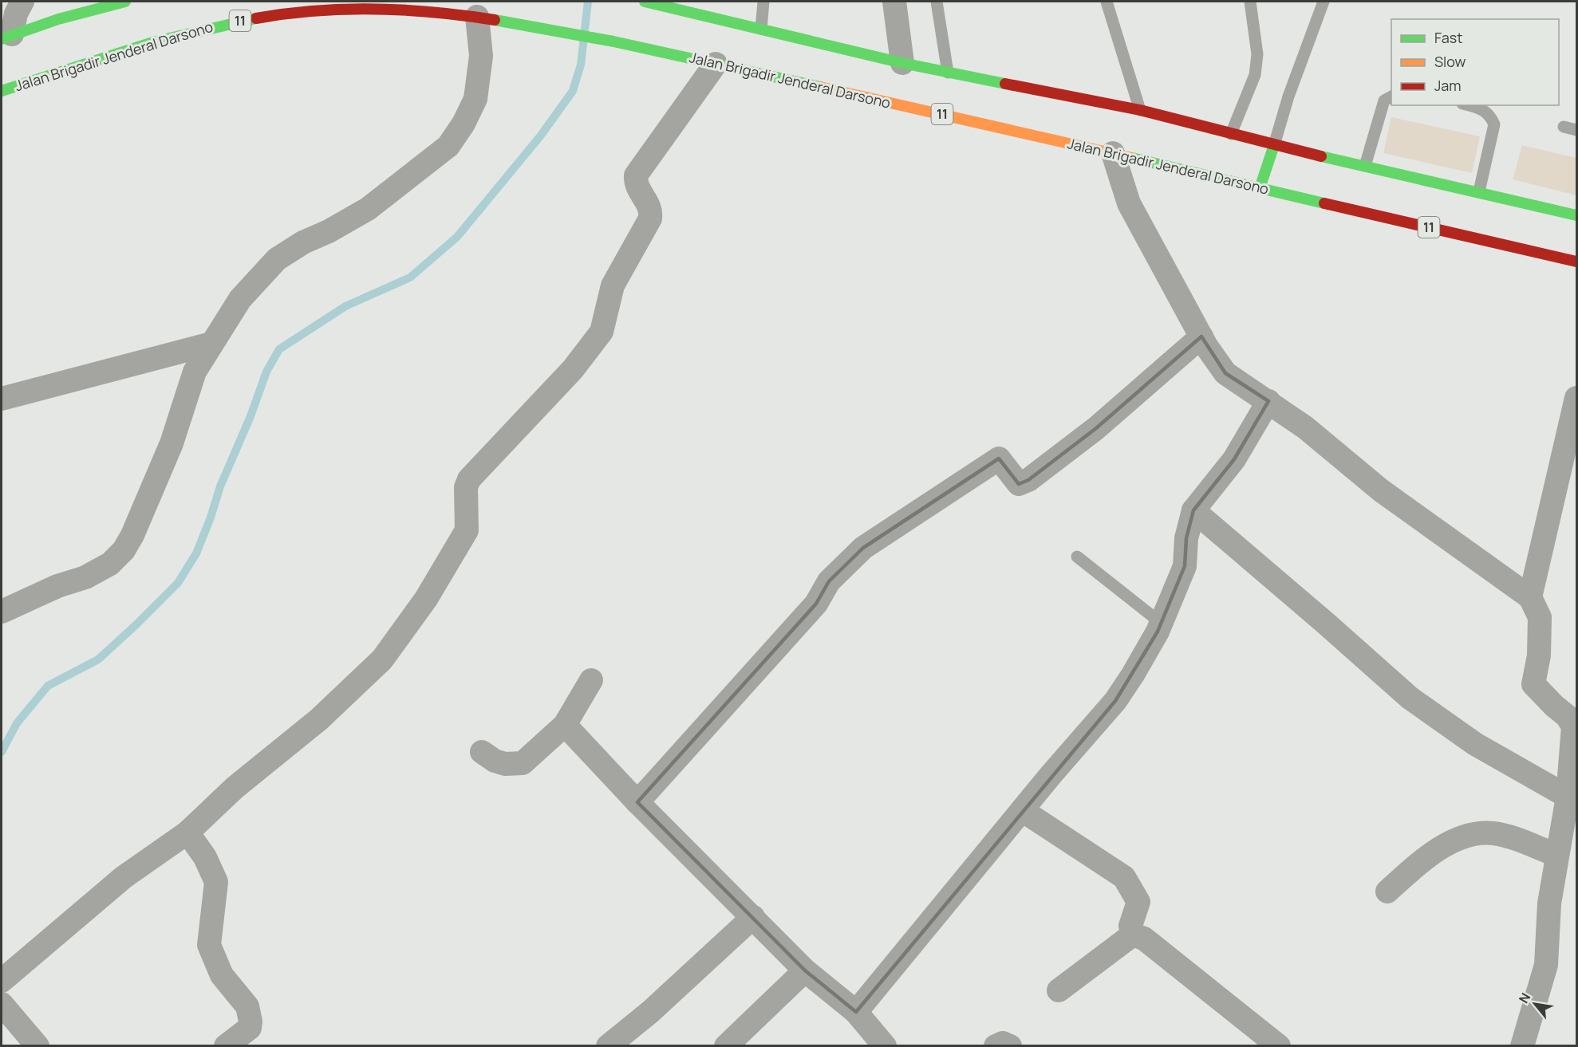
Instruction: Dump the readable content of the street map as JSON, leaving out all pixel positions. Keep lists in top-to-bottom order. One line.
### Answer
{"streets":{"highway":["11","Jalan Brigadir Jenderal Darsono"]},"legend":["Fast","Slow","Jam"],"north":"top left"}
